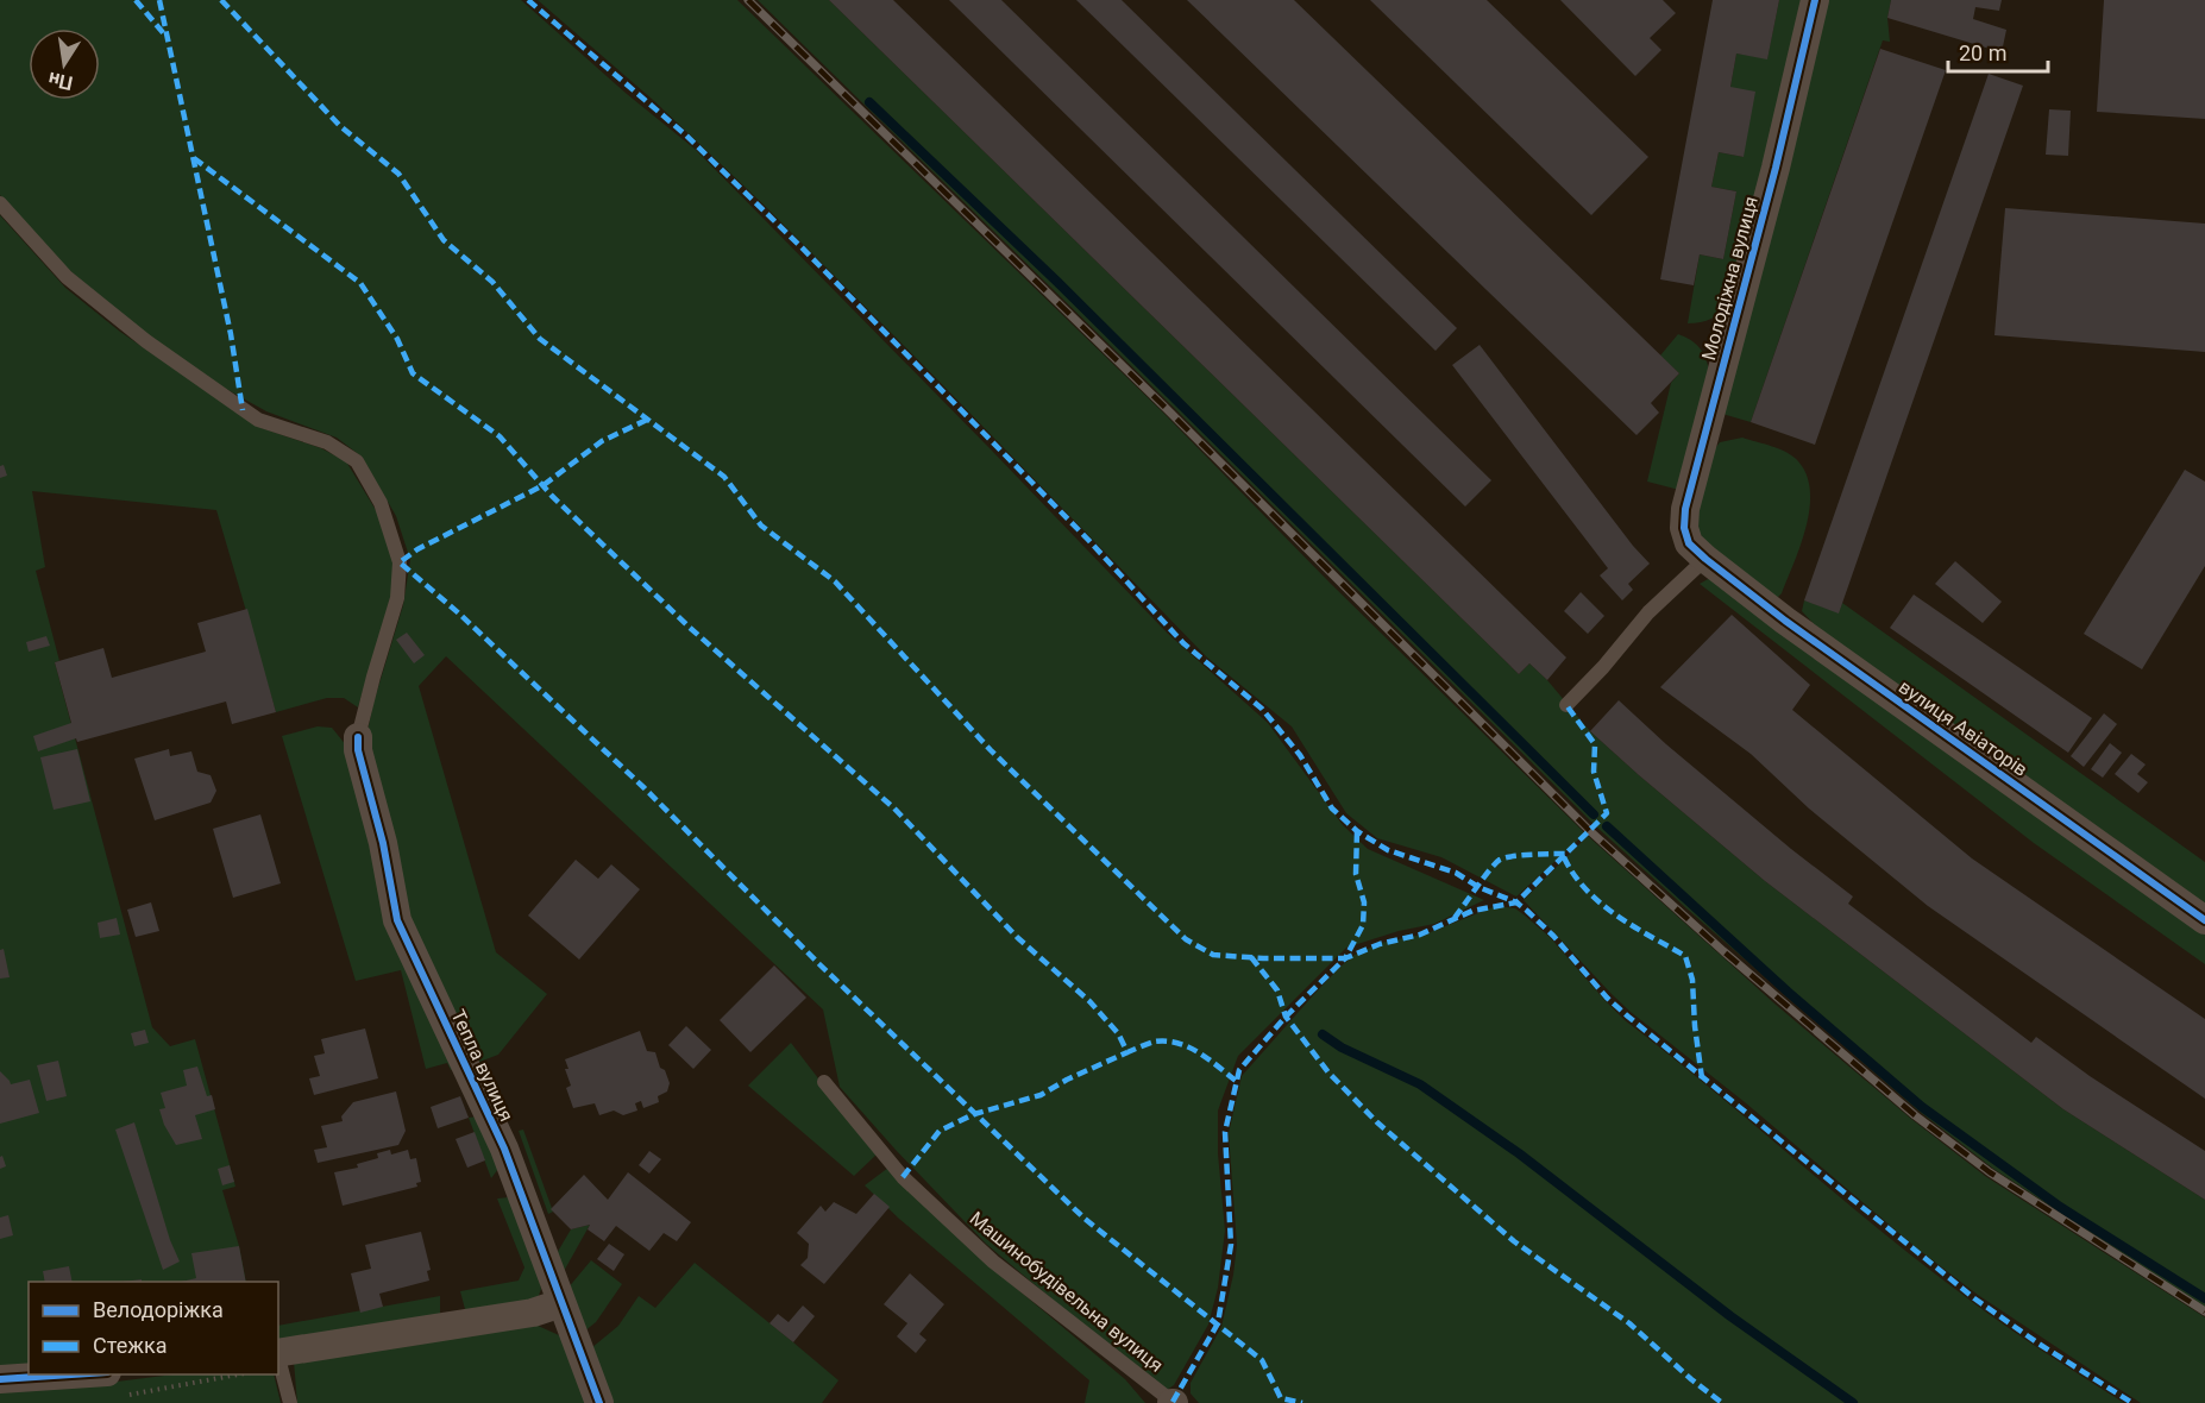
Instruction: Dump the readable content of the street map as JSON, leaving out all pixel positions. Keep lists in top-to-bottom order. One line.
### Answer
{"streets":{"street":["Молодіжна вулиця","вулиця Авіаторів","Тепла вулиця"],"lane":["Машинобудівельна вулиця"]},"crossings":[["Молодіжна вулиця","вулиця Авіаторів"]],"legend":["Велодоріжка","Стежка"],"scale_bar":"20 m","north":"bottom"}
